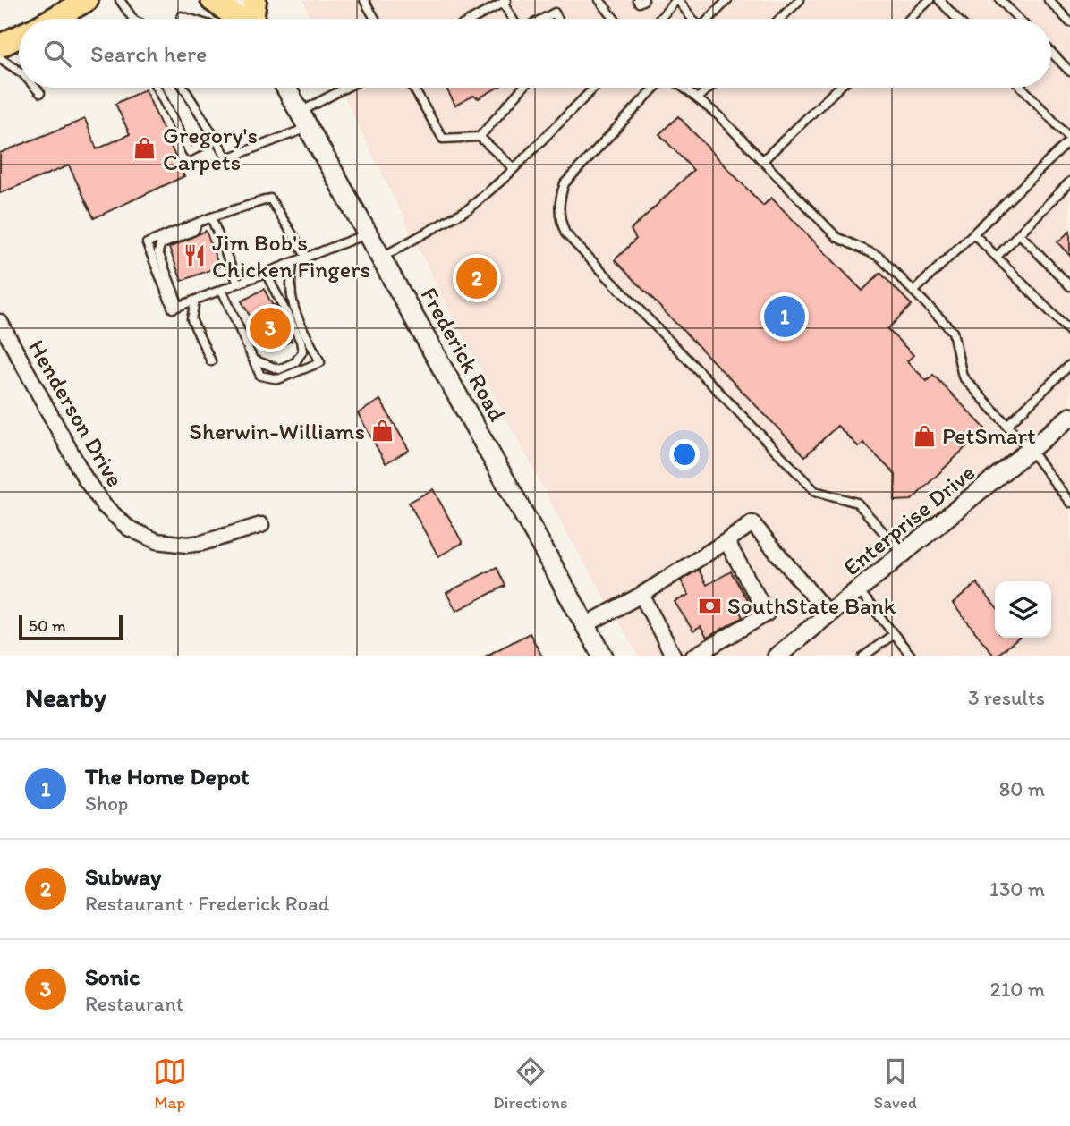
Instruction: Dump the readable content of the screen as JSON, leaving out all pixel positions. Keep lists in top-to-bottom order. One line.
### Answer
{"streets":{"main road":["Frederick Road"],"street":["Henderson Drive","Enterprise Drive"]},"places":{"shop":["Gregory's Carpets","Sherwin-Williams","PetSmart"],"restaurant":["Jim Bob's Chicken Fingers"],"bank":["SouthState Bank"]},"scale_bar":"50 m","page":{"search":"Search here","pins":["2","1","3"],"scale":"50 m","heading":["Nearby","3 results"],"list":[{"mark":"1","name":"The Home Depot","note":"Shop","value":"80 m"},{"mark":"2","name":"Subway","note":"Restaurant · Frederick Road","value":"130 m"},{"mark":"3","name":"Sonic","note":"Restaurant","value":"210 m"}],"nav":["Map","Directions","Saved"]}}
